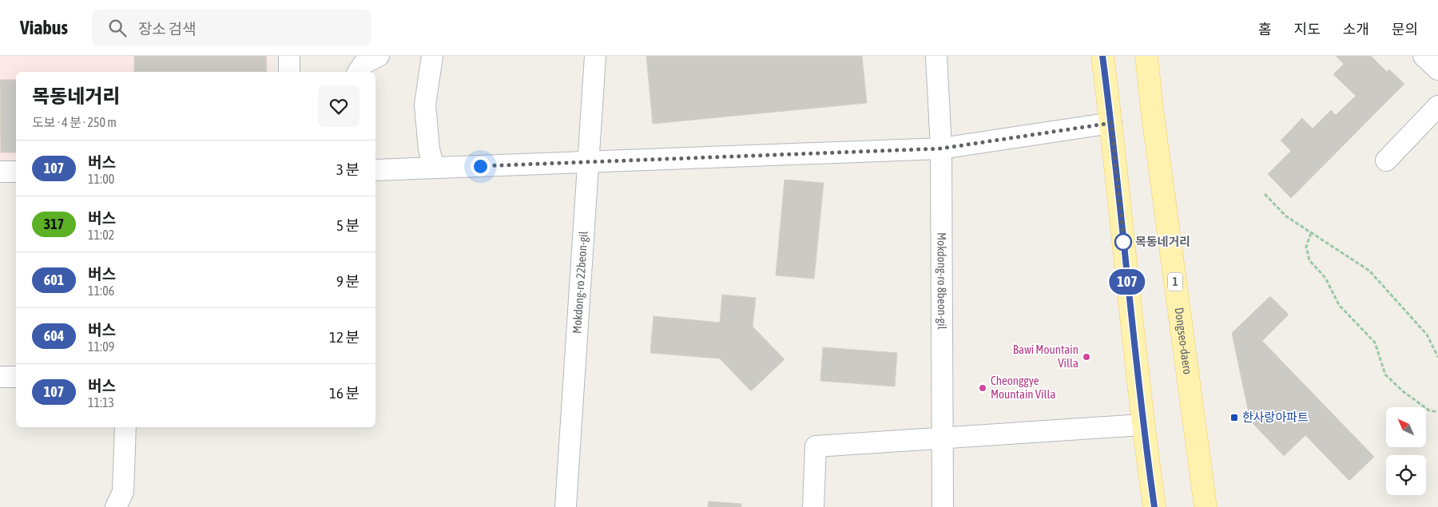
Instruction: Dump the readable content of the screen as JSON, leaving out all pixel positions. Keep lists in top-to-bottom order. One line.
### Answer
{"streets":{"main road":["1","Dongseo-daero"],"street":["Mokdong-ro 8beon-gil","Mokdong-ro 22beon-gil"]},"places":{"other":["목동네거리","Bawi Mountain Villa","Cheonggye Mountain Villa"],"transit":["한사랑아파트"]},"lines":["bus line 107"],"north":"top left","page":{"header":"Viabus","search":"장소 검색","nav":["홈","지도","소개","문의"],"on_map":"107","heading":["목동네거리","도보 · 4 분 · 250 m"],"list":[{"mark":"107","name":"버스","note":"11:00","value":"3 분"},{"mark":"317","name":"버스","note":"11:02","value":"5 분"},{"mark":"601","name":"버스","note":"11:06","value":"9 분"},{"mark":"604","name":"버스","note":"11:09","value":"12 분"},{"mark":"107","name":"버스","note":"11:13","value":"16 분"}]}}
